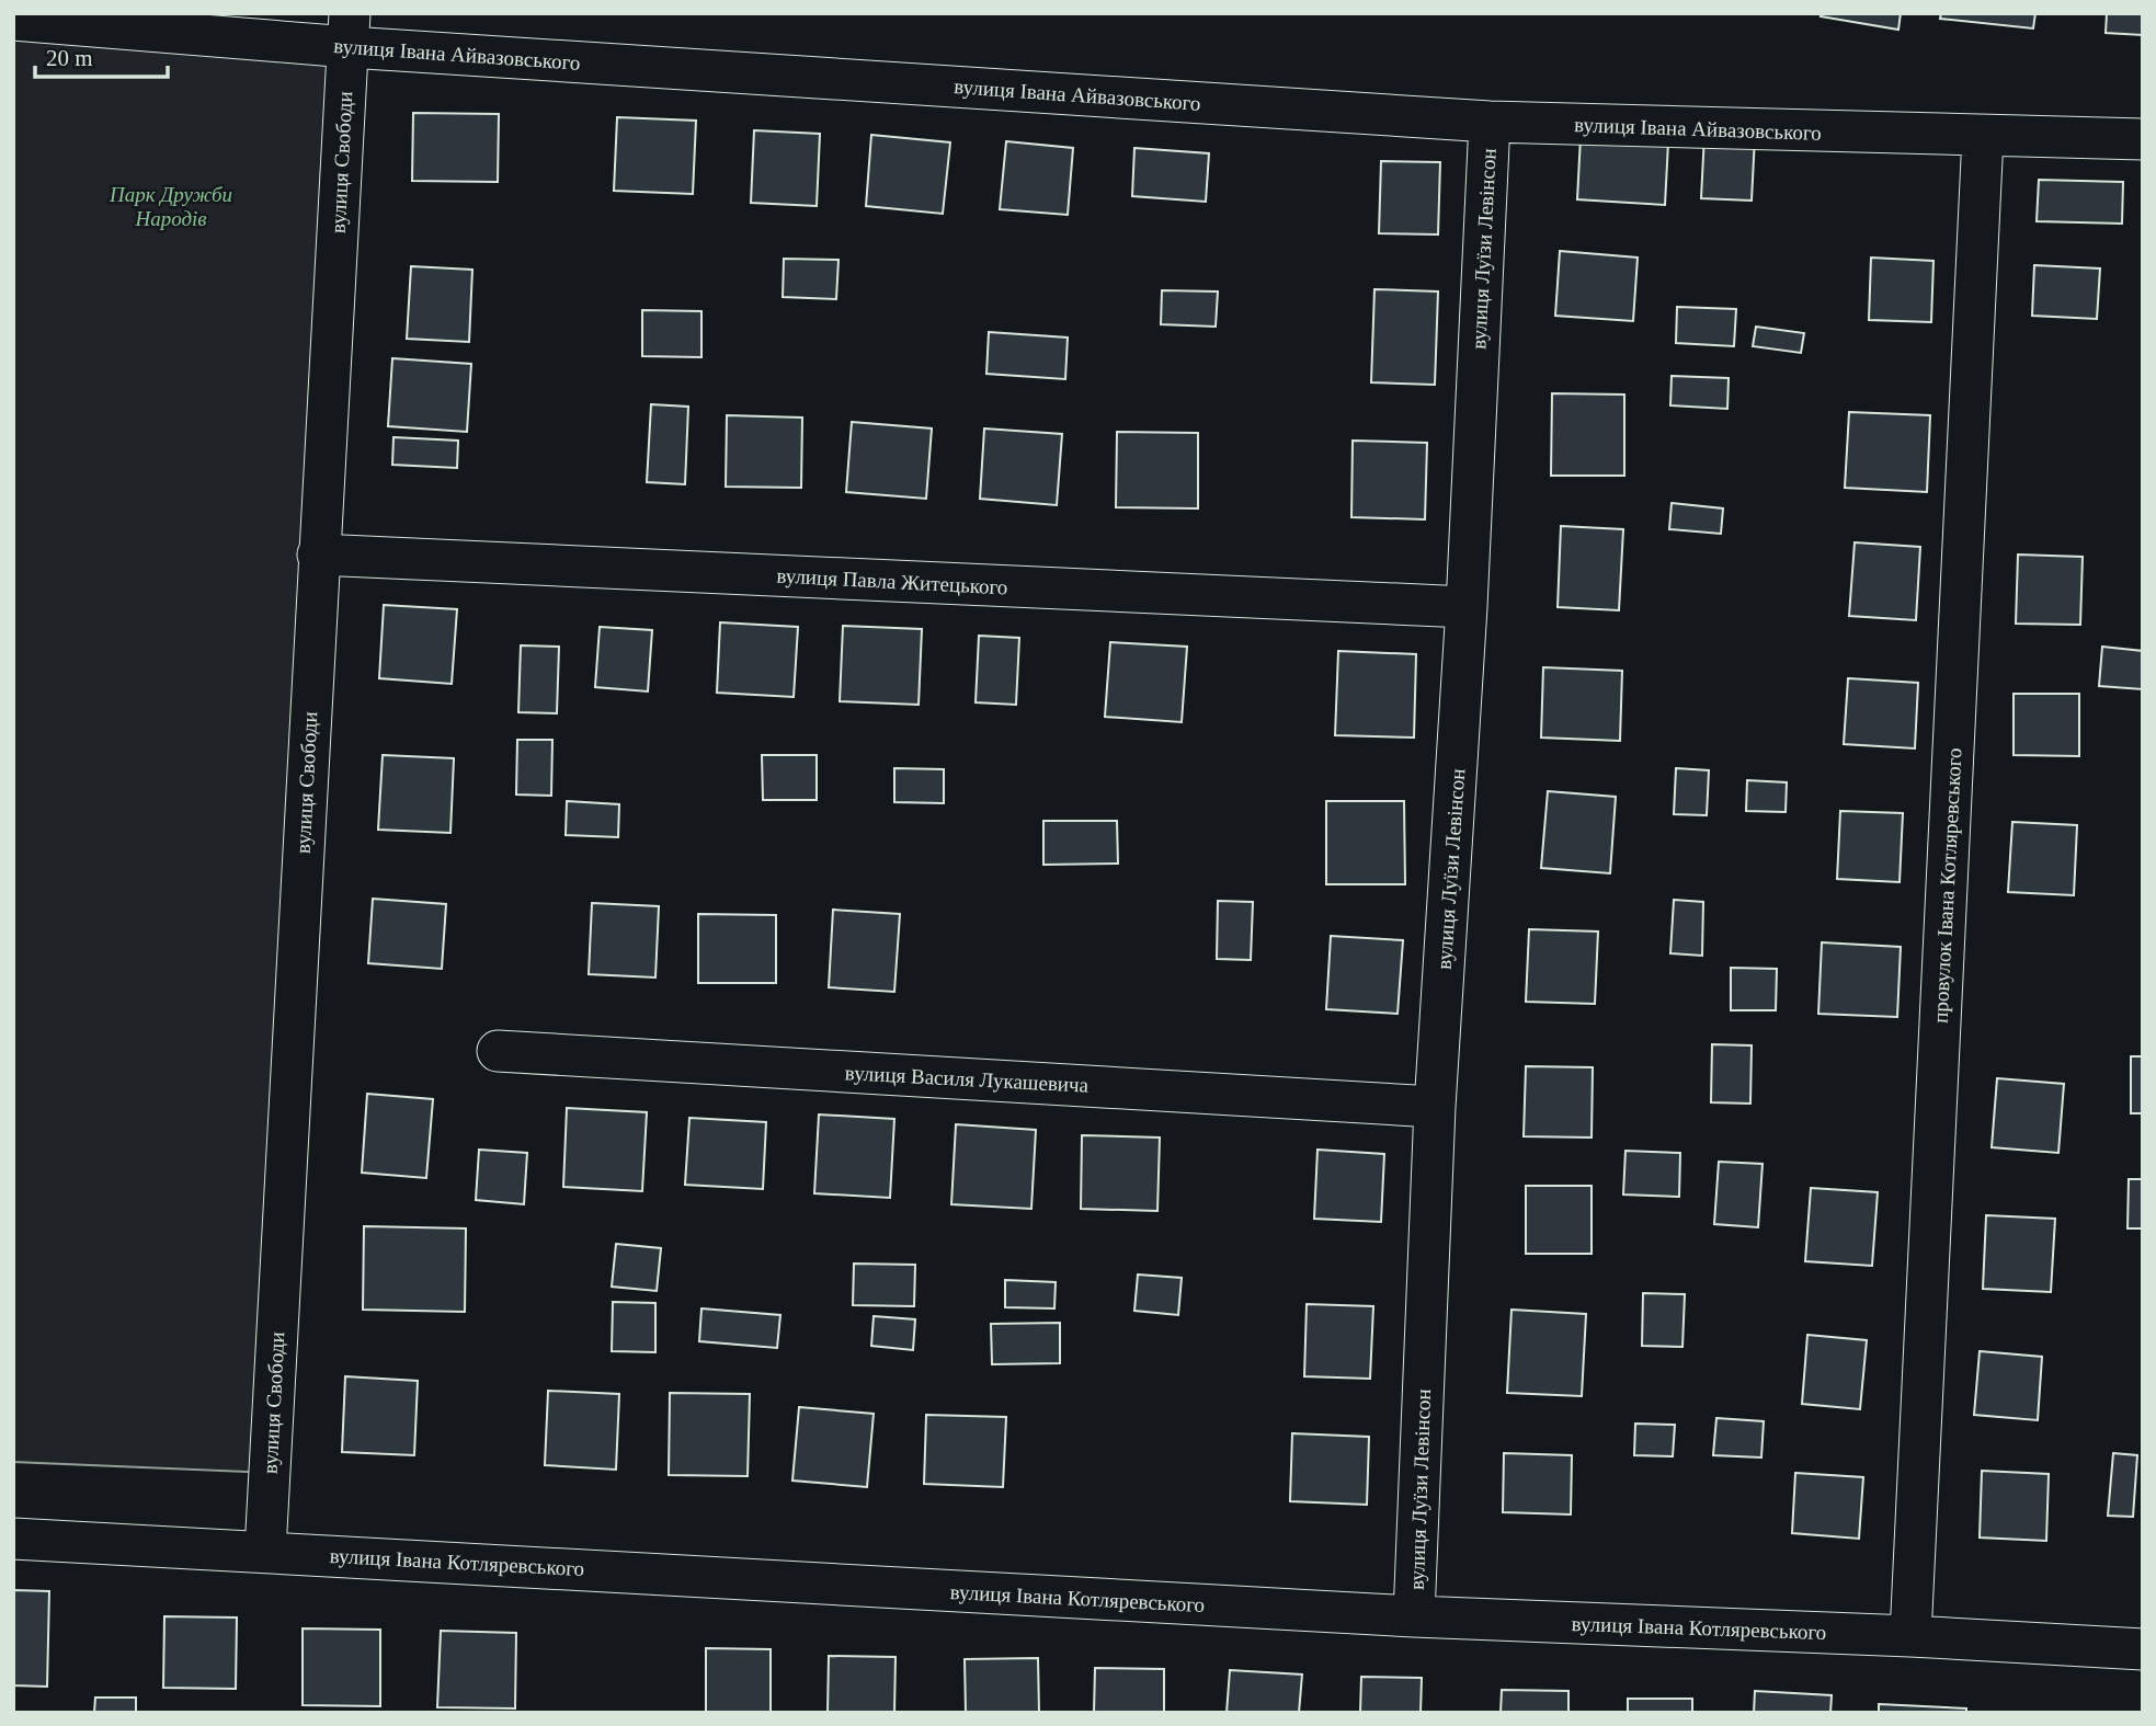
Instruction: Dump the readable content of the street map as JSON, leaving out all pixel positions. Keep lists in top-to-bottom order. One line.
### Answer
{"streets":{"street":["вулиця Івана Айвазовського","вулиця Свободи","вулиця Луїзи Левінсон","вулиця Павла Житецького","провулок Івана Котляревського","вулиця Василя Лукашевича","вулиця Івана Котляревського"]},"crossings":[["вулиця Івана Айвазовського","вулиця Свободи"],["вулиця Івана Айвазовського","вулиця Луїзи Левінсон"],["вулиця Івана Айвазовського","провулок Івана Котляревського"],["вулиця Свободи","вулиця Павла Житецького"],["вулиця Свободи","вулиця Івана Котляревського"],["вулиця Луїзи Левінсон","вулиця Павла Житецького"],["вулиця Луїзи Левінсон","вулиця Василя Лукашевича"],["вулиця Луїзи Левінсон","вулиця Івана Котляревського"],["провулок Івана Котляревського","вулиця Івана Котляревського"]],"parks":["Парк Дружби Народів"],"scale_bar":"20 m"}
